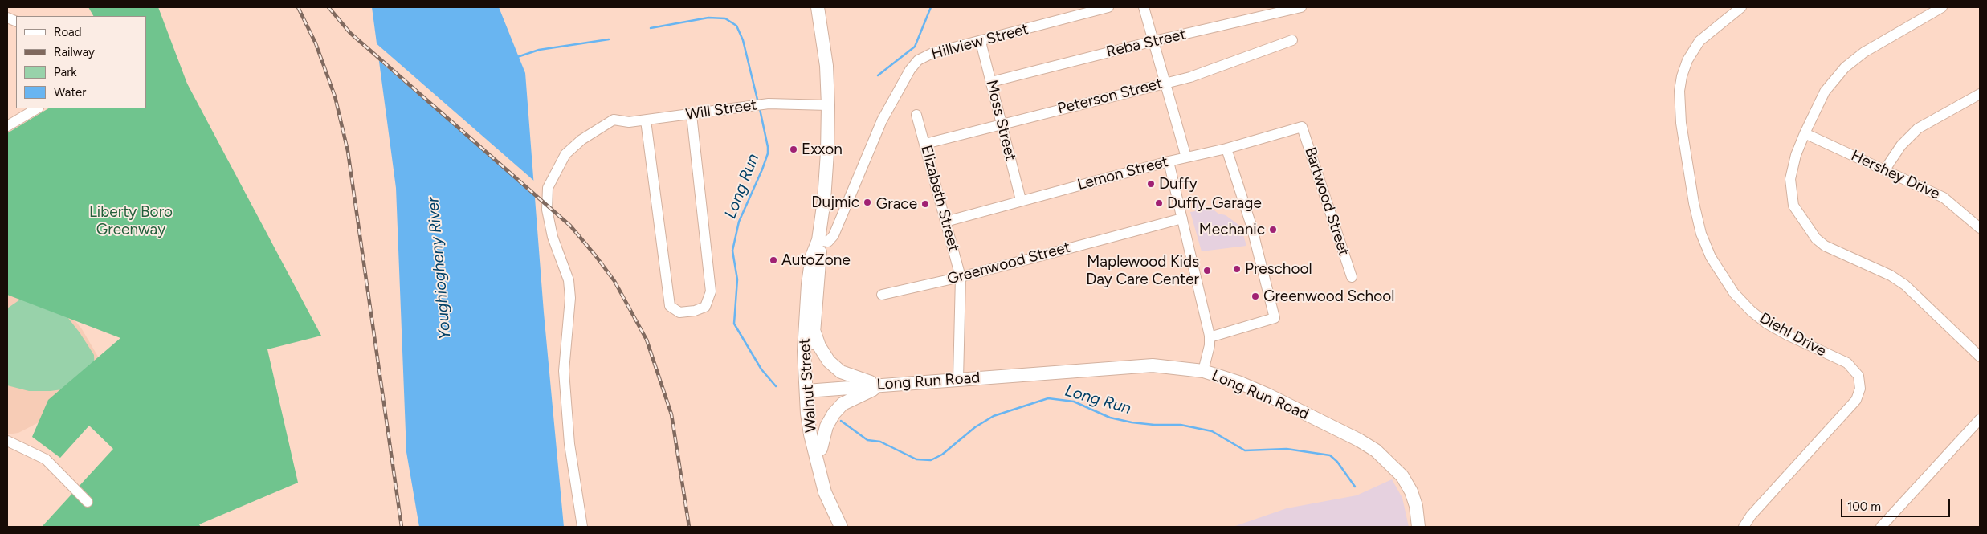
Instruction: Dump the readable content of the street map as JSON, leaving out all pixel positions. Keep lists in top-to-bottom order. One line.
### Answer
{"streets":{"main road":["Long Run Road","Walnut Street"],"street":["Hillview Street","Reba Street","Peterson Street","Will Street","Moss Street","Lemon Street","Hershey Drive","Elizabeth Street","Bartwood Street","Greenwood Street","Diehl Drive"]},"crossings":[["Hillview Street","Moss Street"],["Hillview Street","Walnut Street"],["Reba Street","Moss Street"],["Peterson Street","Moss Street"],["Peterson Street","Elizabeth Street"],["Will Street","Walnut Street"],["Moss Street","Lemon Street"],["Lemon Street","Elizabeth Street"],["Lemon Street","Bartwood Street"],["Elizabeth Street","Greenwood Street"],["Elizabeth Street","Long Run Road"],["Long Run Road","Walnut Street"]],"water":["Long Run","Youghiogheny River"],"parks":["Liberty Boro Greenway"],"places":["Exxon","Duffy","Dujmic","Duffy_Garage","Grace","Mechanic","AutoZone","Preschool","Maplewood Kids Day Care Center","Greenwood School"],"legend":["Road","Railway","Park","Water"],"scale_bar":"100 m"}
